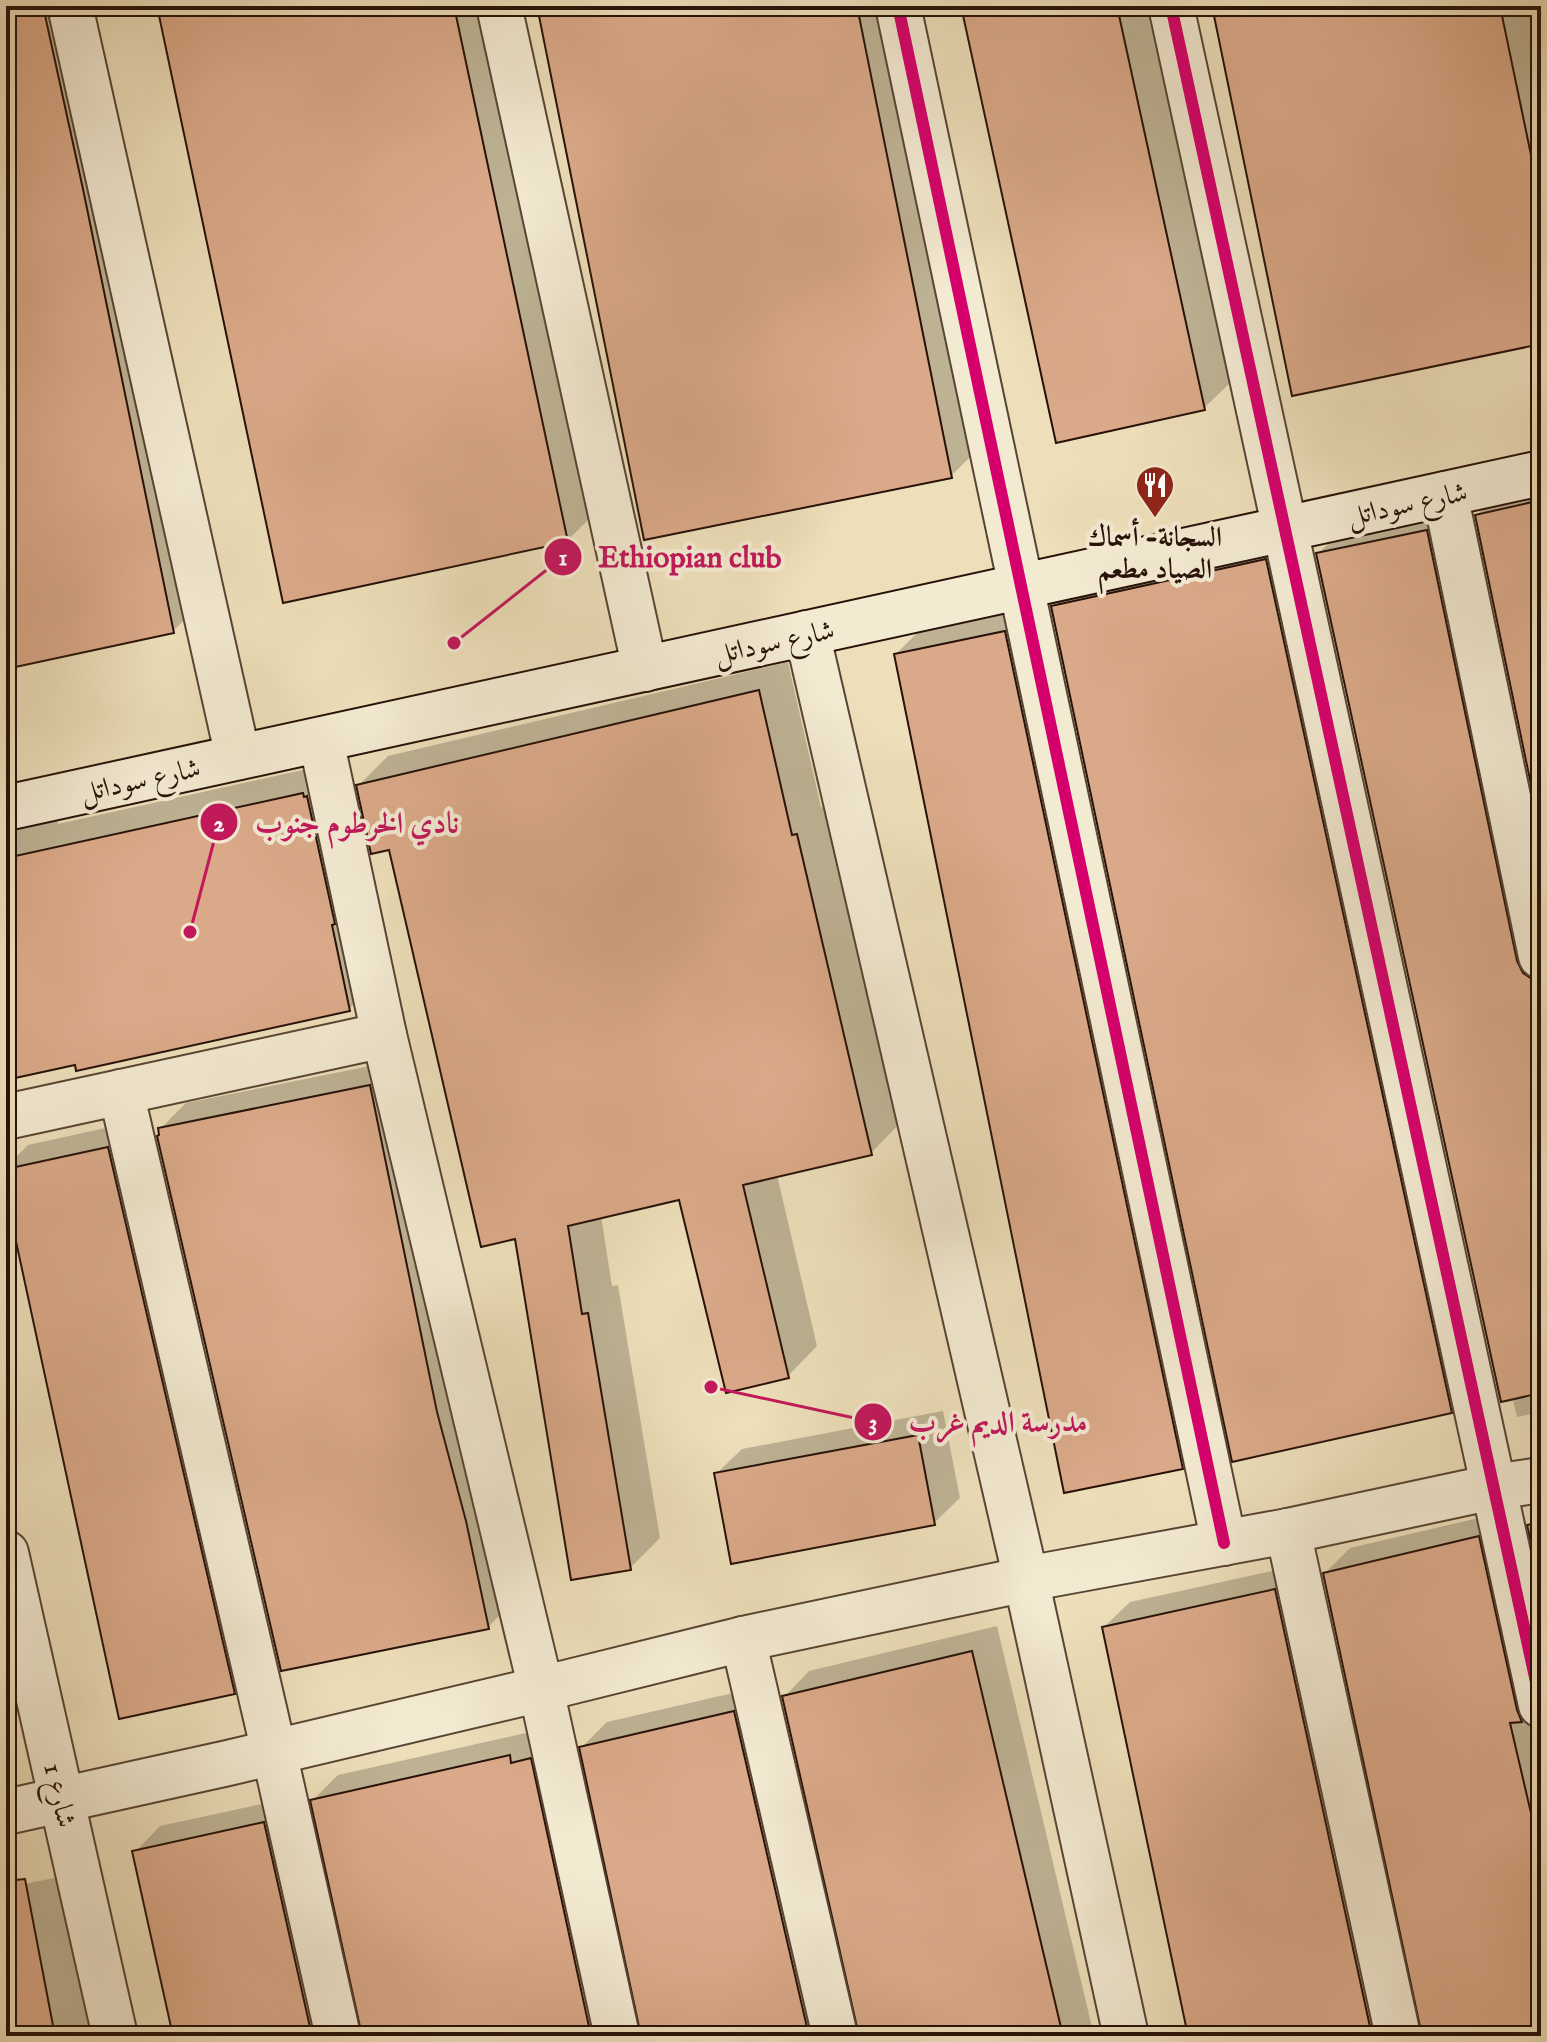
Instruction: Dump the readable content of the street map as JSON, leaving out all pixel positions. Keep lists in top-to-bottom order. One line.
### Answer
{"streets":{"street":["شارع سوداتل","شارع 1"]},"places":{"restaurant":["السجانة- أسماك الصياد مطعم"],"other":["Ethiopian club","نادي الخرطوم جنوب","مدرسة الديم غرب"]}}
